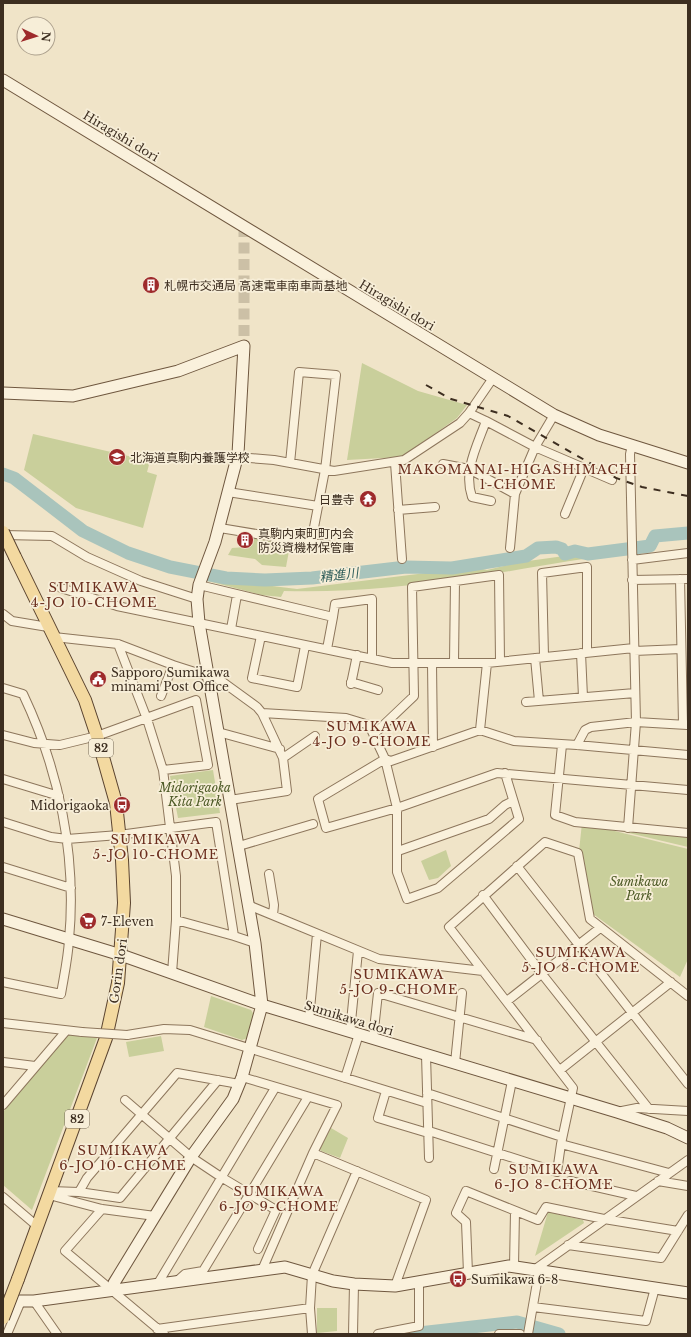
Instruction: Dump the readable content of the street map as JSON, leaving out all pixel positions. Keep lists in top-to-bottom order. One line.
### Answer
{"streets":{"main road":["82","Gorin dori"],"street":["Hiragishi dori","Sumikawa dori"]},"crossings":[["Gorin dori","Sumikawa dori"]],"districts":["MAKOMANAI-HIGASHIMACHI 1-CHOME","SUMIKAWA 4-JO 10-CHOME","SUMIKAWA 4-JO 9-CHOME","SUMIKAWA 5-JO 10-CHOME","SUMIKAWA 5-JO 8-CHOME","SUMIKAWA 5-JO 9-CHOME","SUMIKAWA 6-JO 10-CHOME","SUMIKAWA 6-JO 8-CHOME","SUMIKAWA 6-JO 9-CHOME"],"water":["精進川"],"parks":["Midorigaoka Kita Park","Sumikawa Park"],"places":{"building":["札幌市交通局 高速電車南車両基地","真駒内東町町内会 防災資機材保管庫"],"school or university":["北海道真駒内養護学校"],"temple":["日豊寺"],"public building":["Sapporo Sumikawa minami Post Office"],"bus stop":["Midorigaoka","Sumikawa 6-8"],"supermarket":["7-Eleven"]},"north":"right"}
